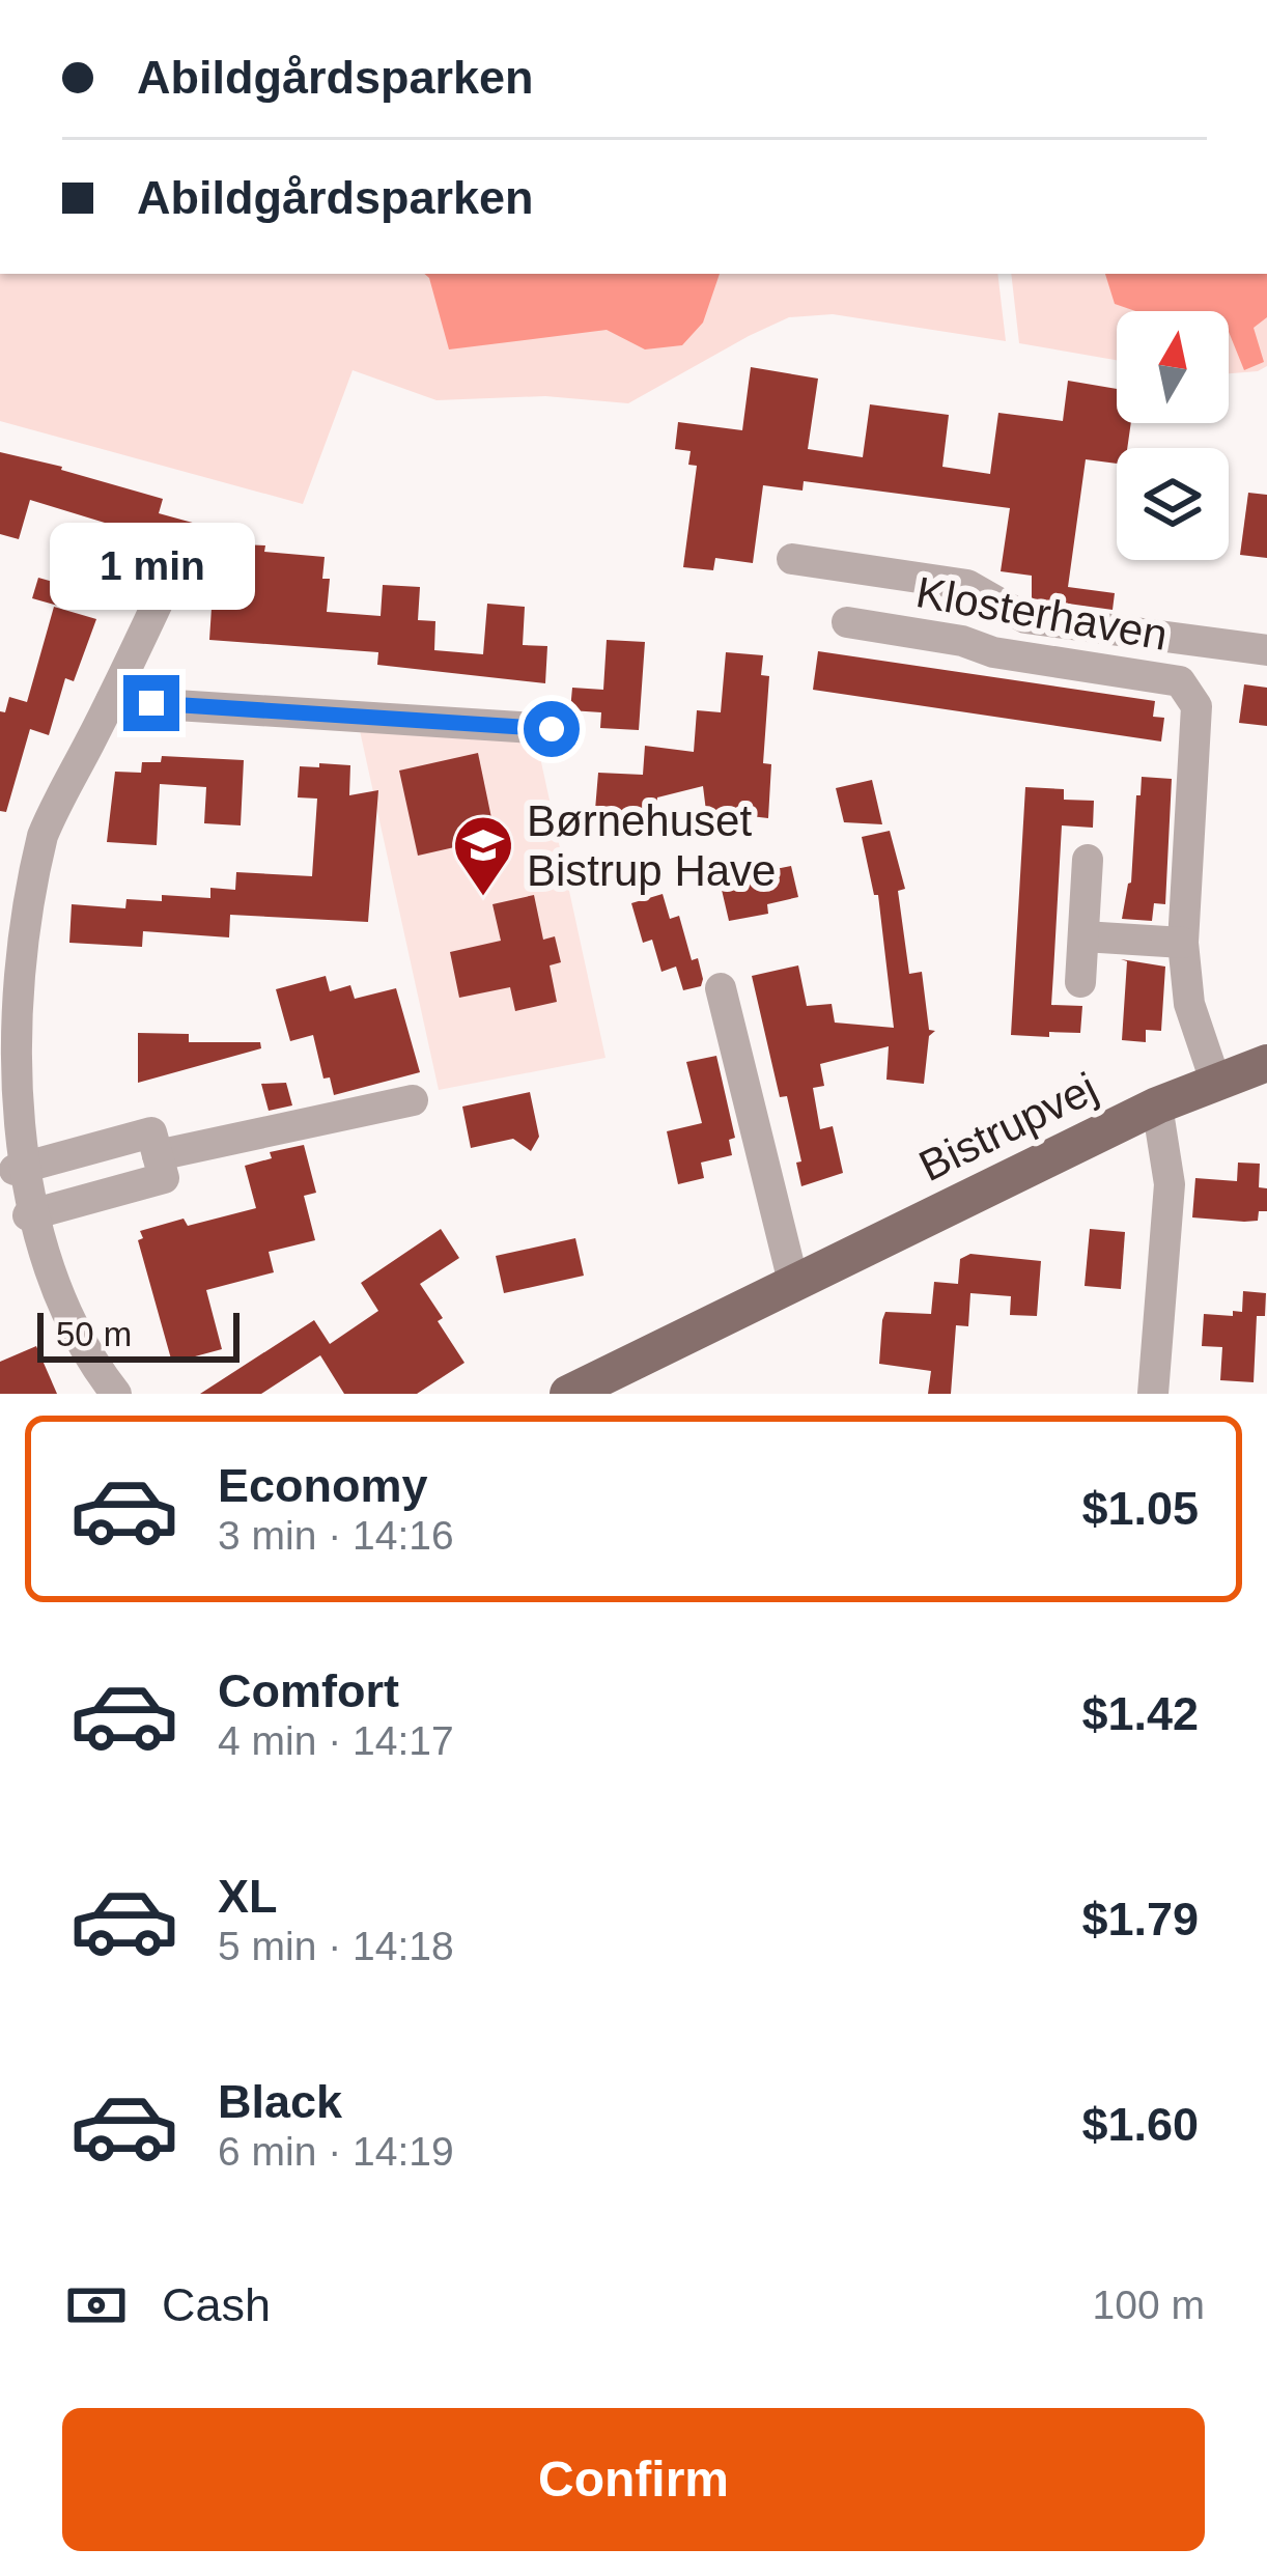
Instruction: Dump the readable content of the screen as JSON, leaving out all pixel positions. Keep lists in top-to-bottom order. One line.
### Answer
{"streets":{"main road":["Bistrupvej"],"street":["Klosterhaven"]},"crossings":[["Klosterhaven","Bistrupvej"]],"places":{"school or university":["Børnehuset Bistrup Have"]},"scale_bar":"50 m","north":"top","page":{"banner":["Abildgårdsparken","Abildgårdsparken"],"bubble":"1 min","scale":"50 m","list":[{"name":"Economy","note":"3 min · 14:16","value":"$1.05"},{"name":"Comfort","note":"4 min · 14:17","value":"$1.42"},{"name":"XL","note":"5 min · 14:18","value":"$1.79"},{"name":"Black","note":"6 min · 14:19","value":"$1.60"}],"pay":["Cash","100 m"],"buttons":"Confirm"}}
